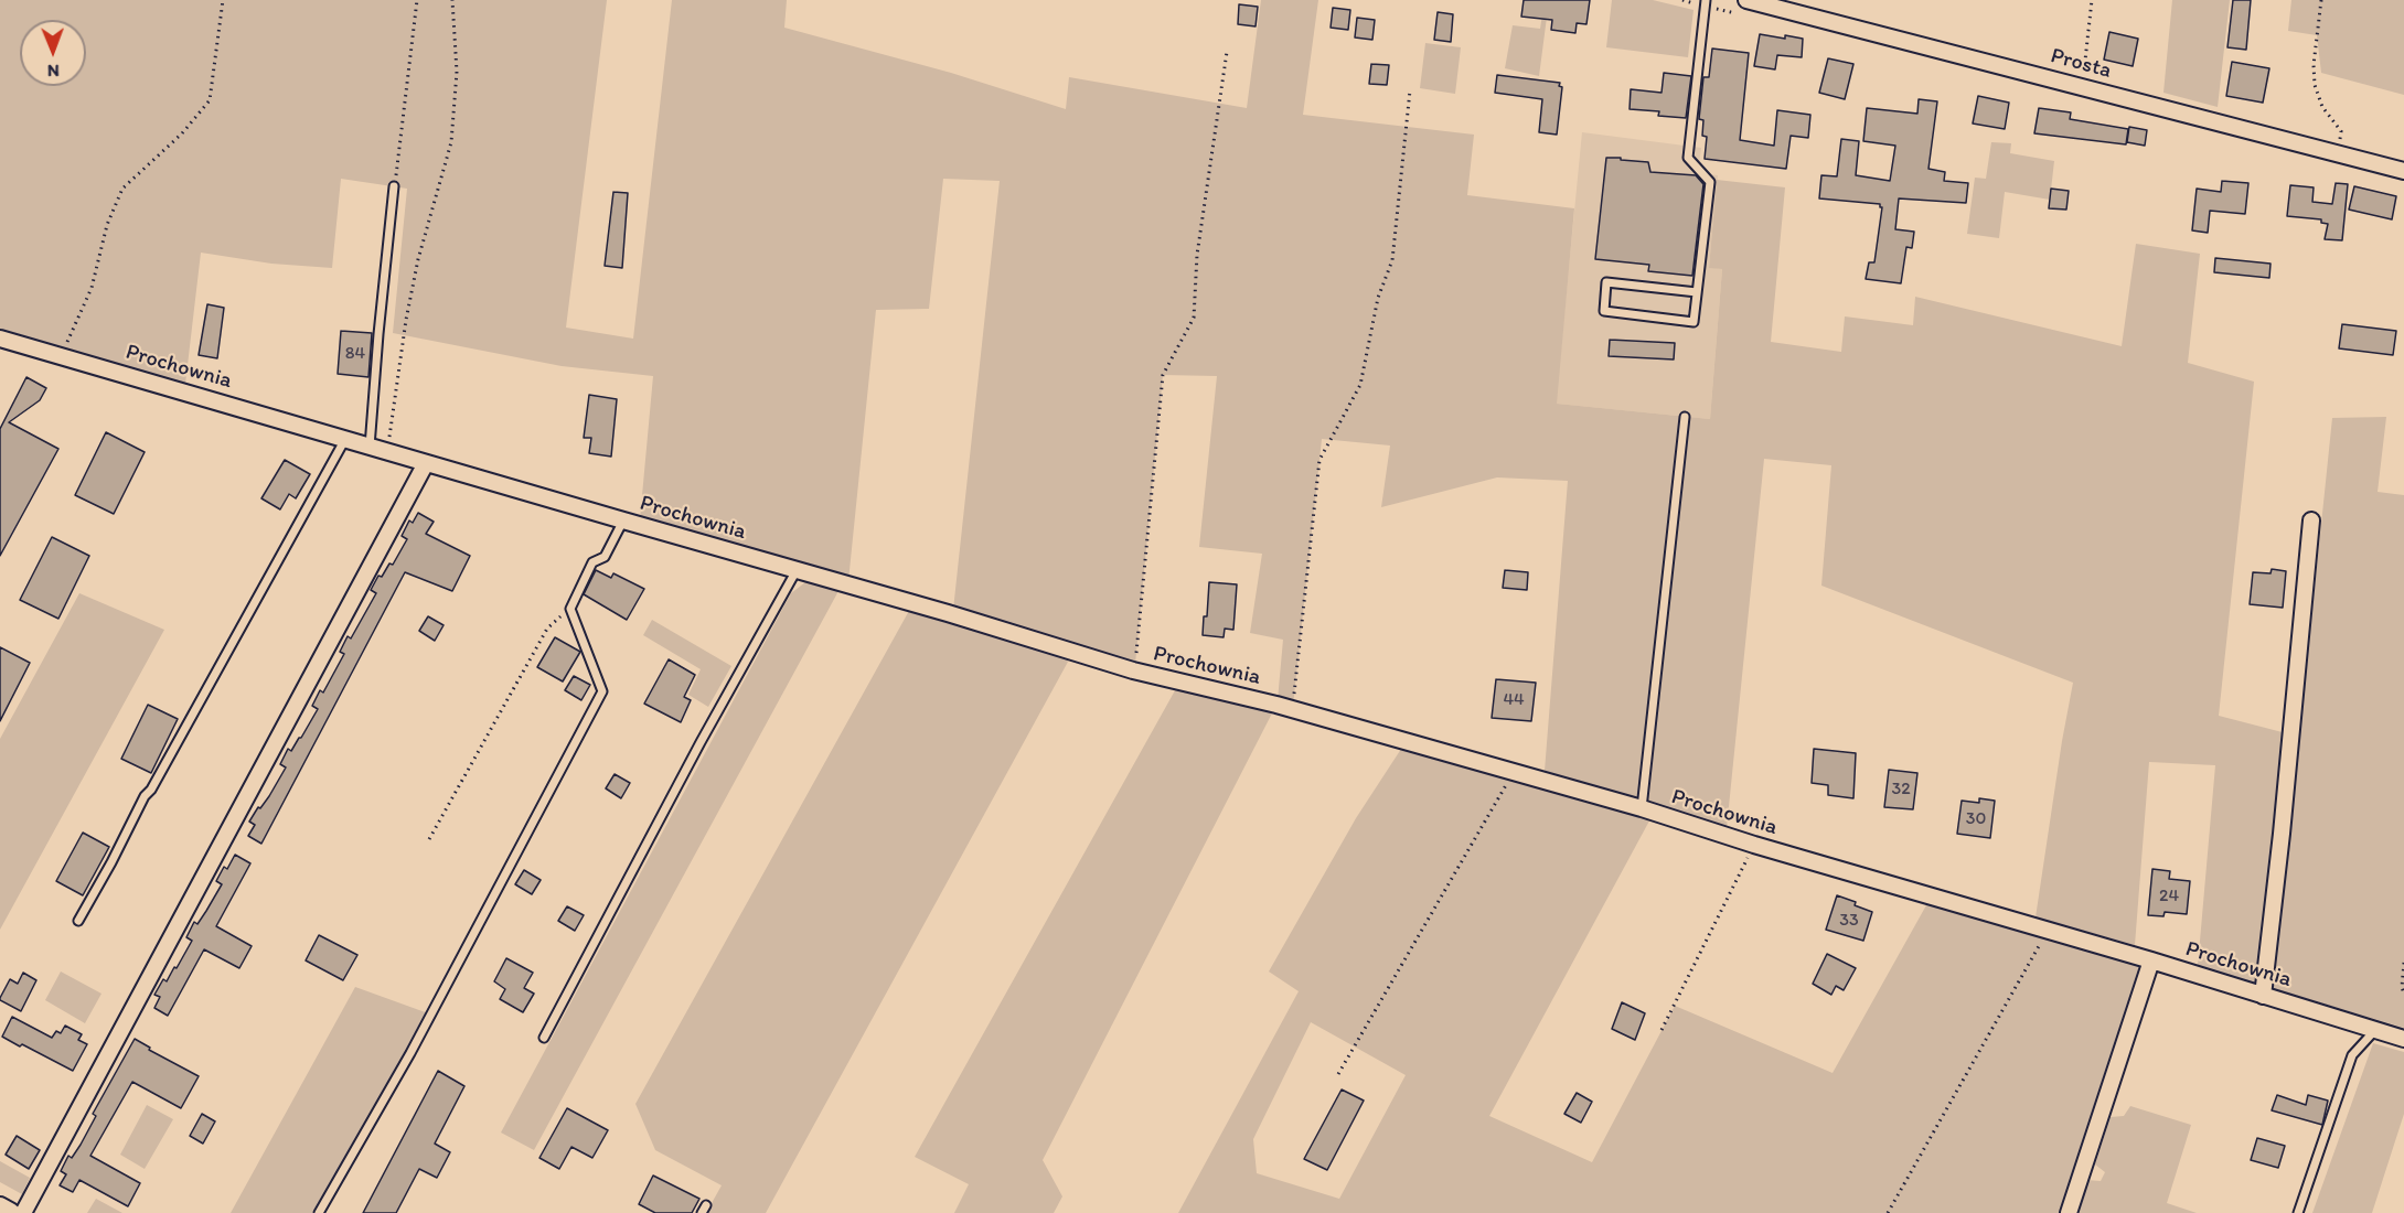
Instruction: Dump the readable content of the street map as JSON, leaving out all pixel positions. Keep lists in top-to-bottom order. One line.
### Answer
{"streets":{"street":["Prosta","Prochownia"]},"house_numbers":["84","44","32","30","24","33"],"north":"bottom"}
